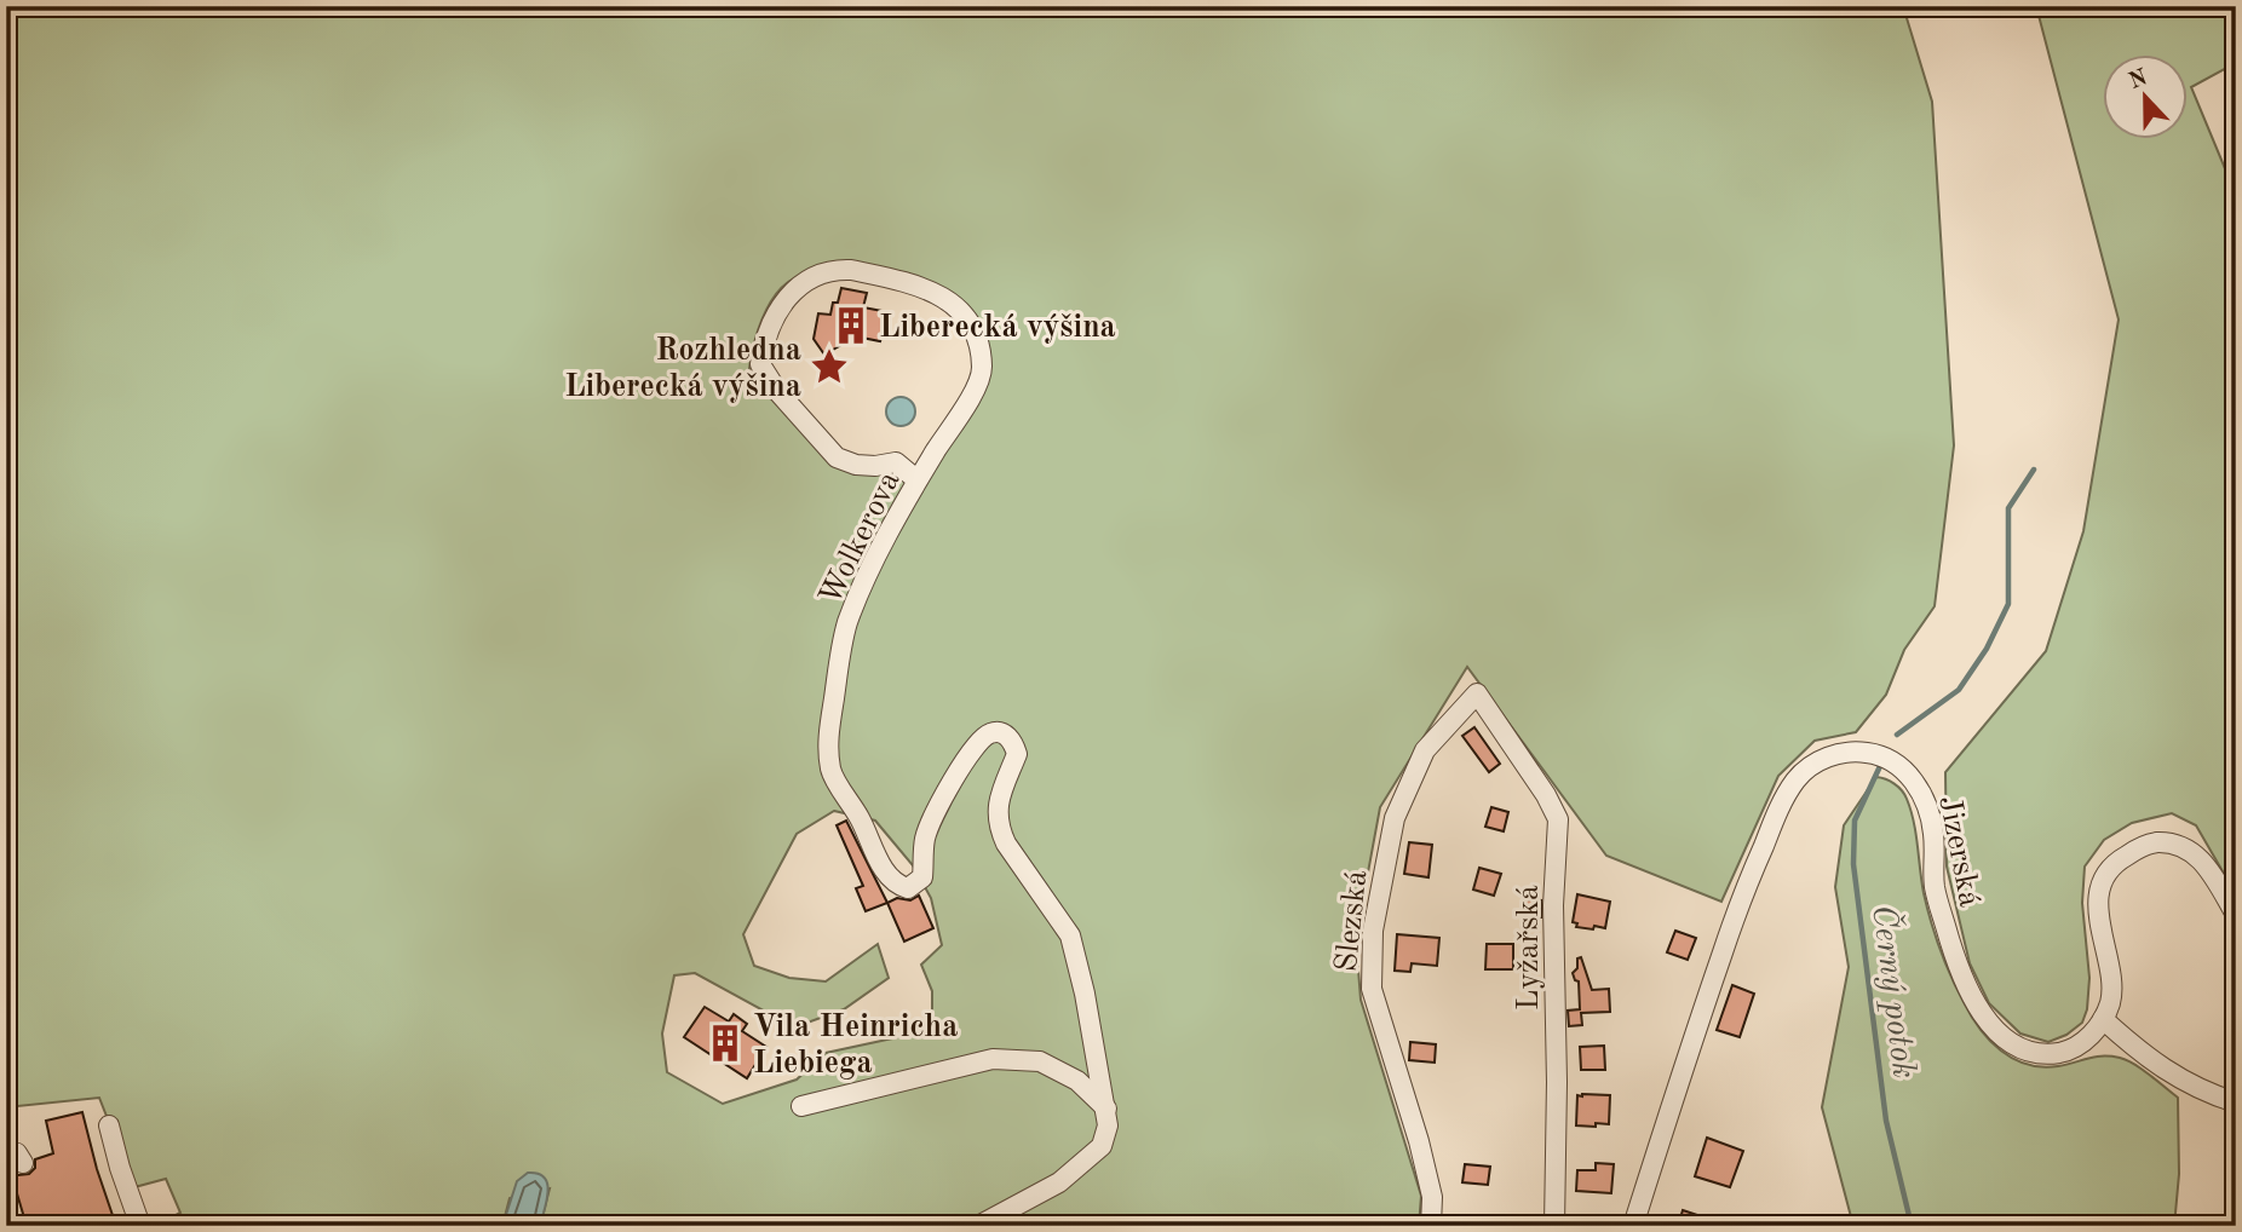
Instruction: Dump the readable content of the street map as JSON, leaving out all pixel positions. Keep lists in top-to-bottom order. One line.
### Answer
{"streets":{"street":["Wolkerova","Jizerská","Slezská","Lyžařská"]},"crossings":[["Slezská","Lyžařská"]],"water":["Černý potok"],"places":{"building":["Liberecká výšina","Vila Heinricha Liebiega"],"place":["Rozhledna Liberecká výšina"]},"north":"top"}
